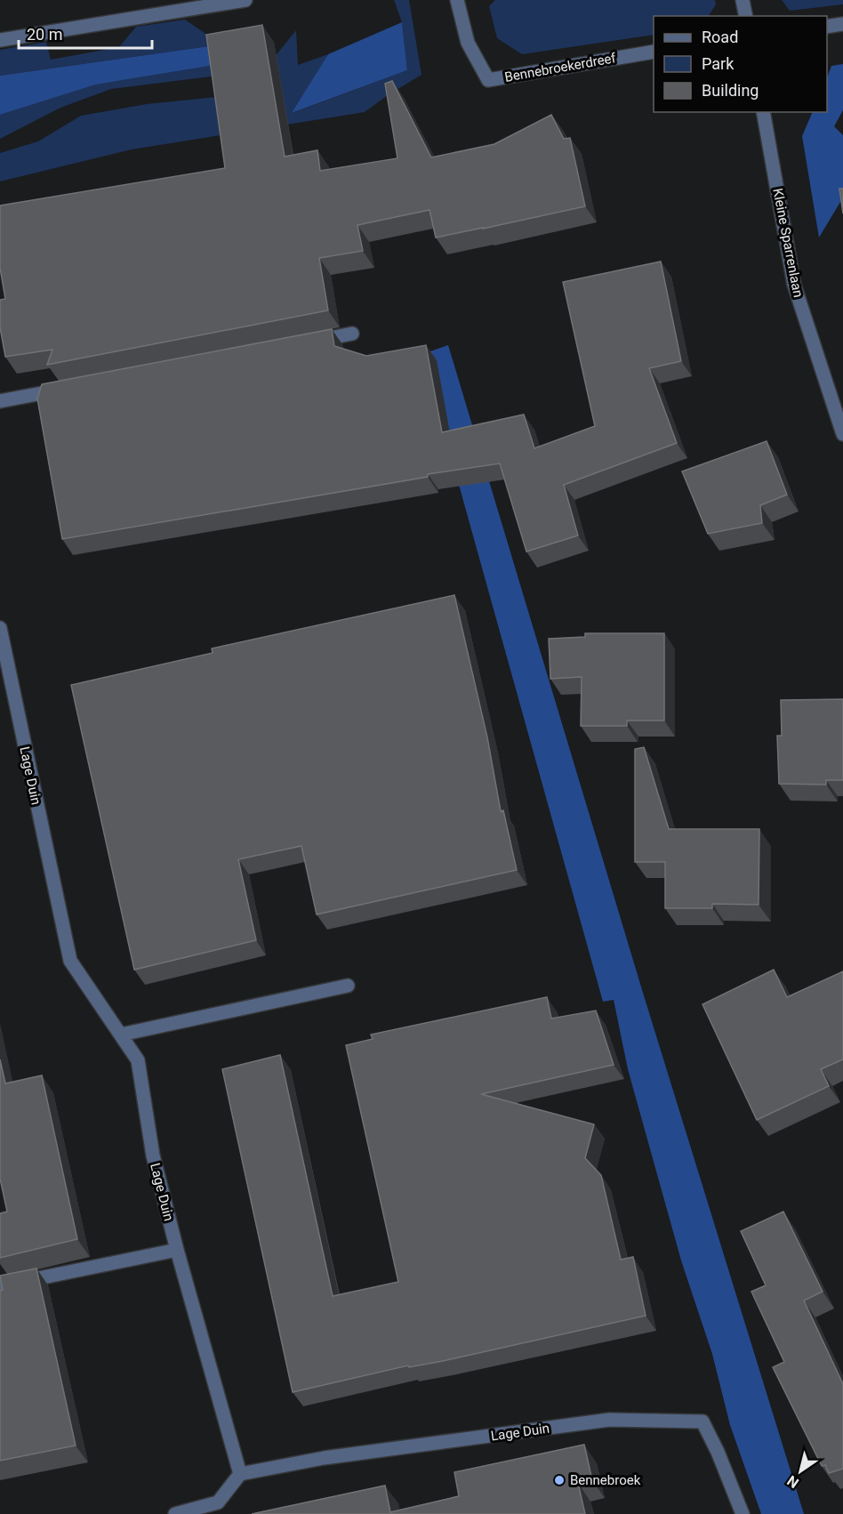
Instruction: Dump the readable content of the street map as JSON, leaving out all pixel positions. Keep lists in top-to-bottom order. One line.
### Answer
{"streets":{"street":["Bennebroekerdreef","Kleine Sparrenlaan","Lage Duin"]},"places":["Bennebroek"],"legend":["Road","Park","Building"],"scale_bar":"20 m","north":"bottom left"}
